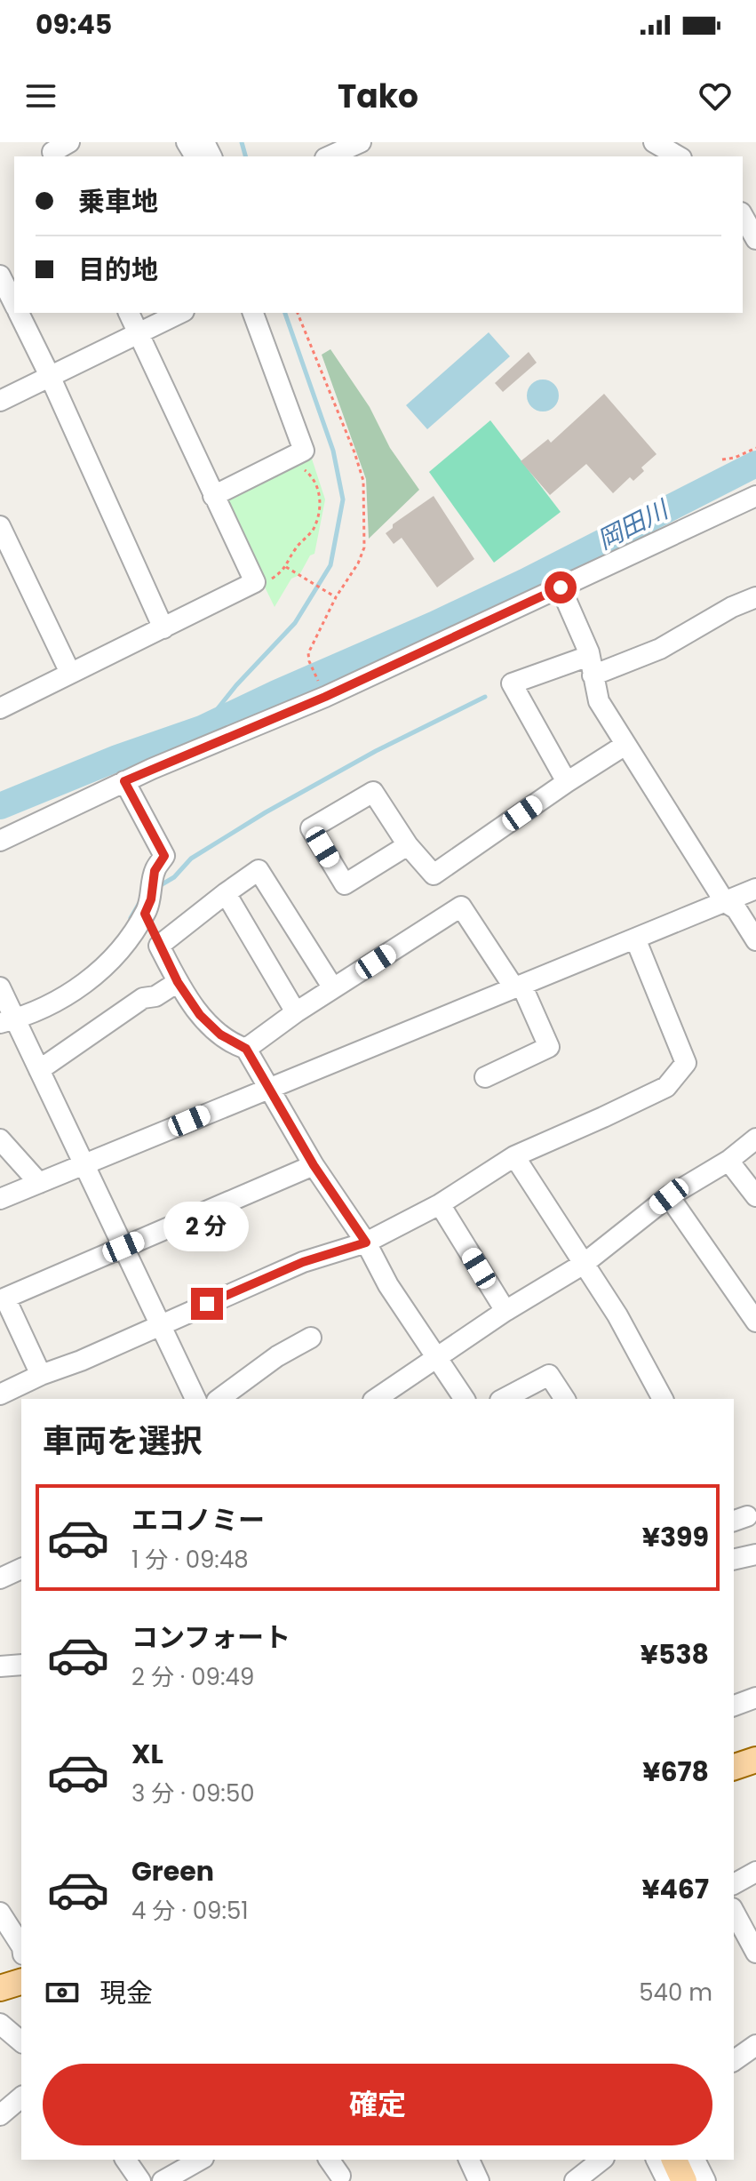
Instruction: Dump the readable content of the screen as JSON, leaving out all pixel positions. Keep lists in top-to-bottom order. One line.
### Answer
{"water":["岡田川"],"page":{"status":"09:45","header":"Tako","banner":["乗車地","目的地"],"bubble":"2 分","heading":"車両を選択","list":[{"name":"エコノミー","note":"1 分 · 09:48","value":"¥399"},{"name":"コンフォート","note":"2 分 · 09:49","value":"¥538"},{"name":"XL","note":"3 分 · 09:50","value":"¥678"},{"name":"Green","note":"4 分 · 09:51","value":"¥467"}],"pay":["現金","540 m"],"buttons":"確定"}}
